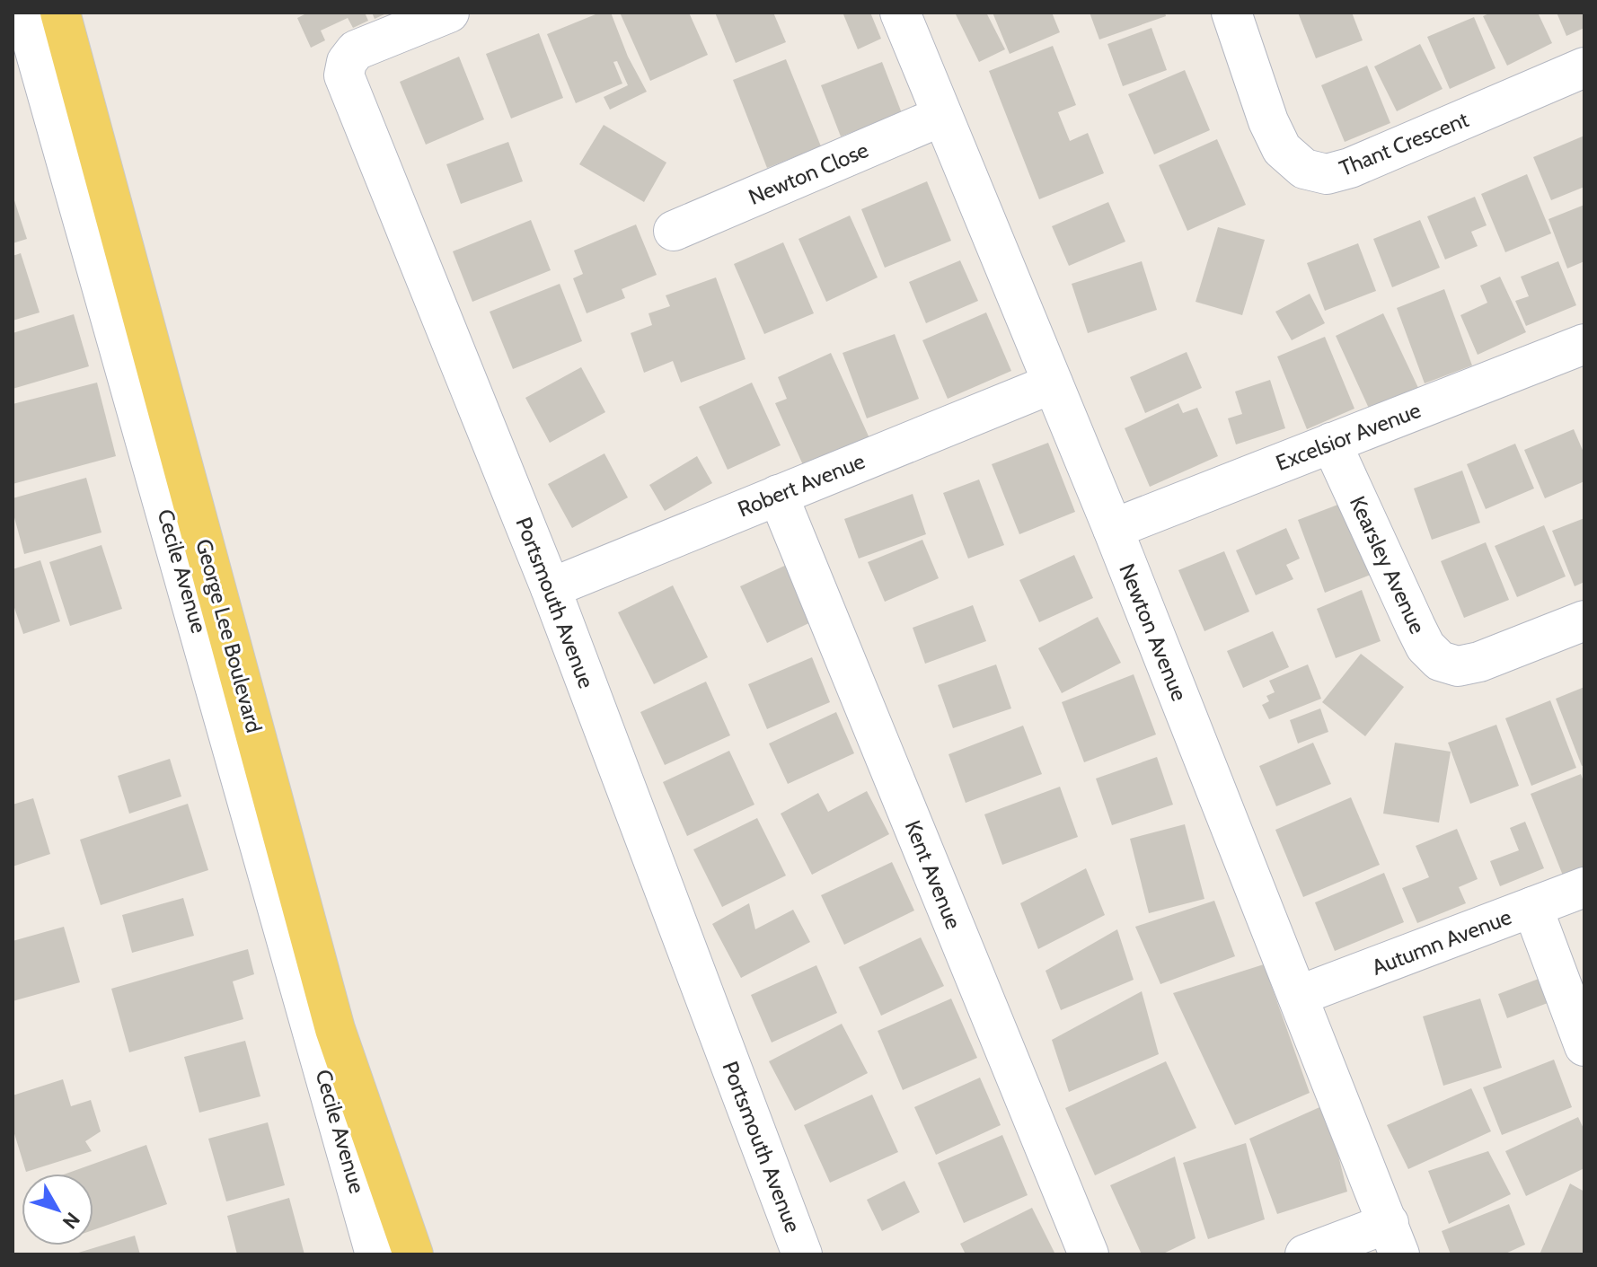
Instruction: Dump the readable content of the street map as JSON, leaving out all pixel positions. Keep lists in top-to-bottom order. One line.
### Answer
{"streets":{"main road":["George Lee Boulevard"],"street":["Thant Crescent","Newton Close","Excelsior Avenue","Robert Avenue","Kearsley Avenue","Cecile Avenue","Portsmouth Avenue","Newton Avenue","Kent Avenue","Autumn Avenue"]},"crossings":[["Newton Close","Newton Avenue"],["Excelsior Avenue","Kearsley Avenue"],["Excelsior Avenue","Newton Avenue"],["Robert Avenue","Portsmouth Avenue"],["Robert Avenue","Newton Avenue"],["Robert Avenue","Kent Avenue"],["Newton Avenue","Autumn Avenue"]],"north":"bottom right"}
